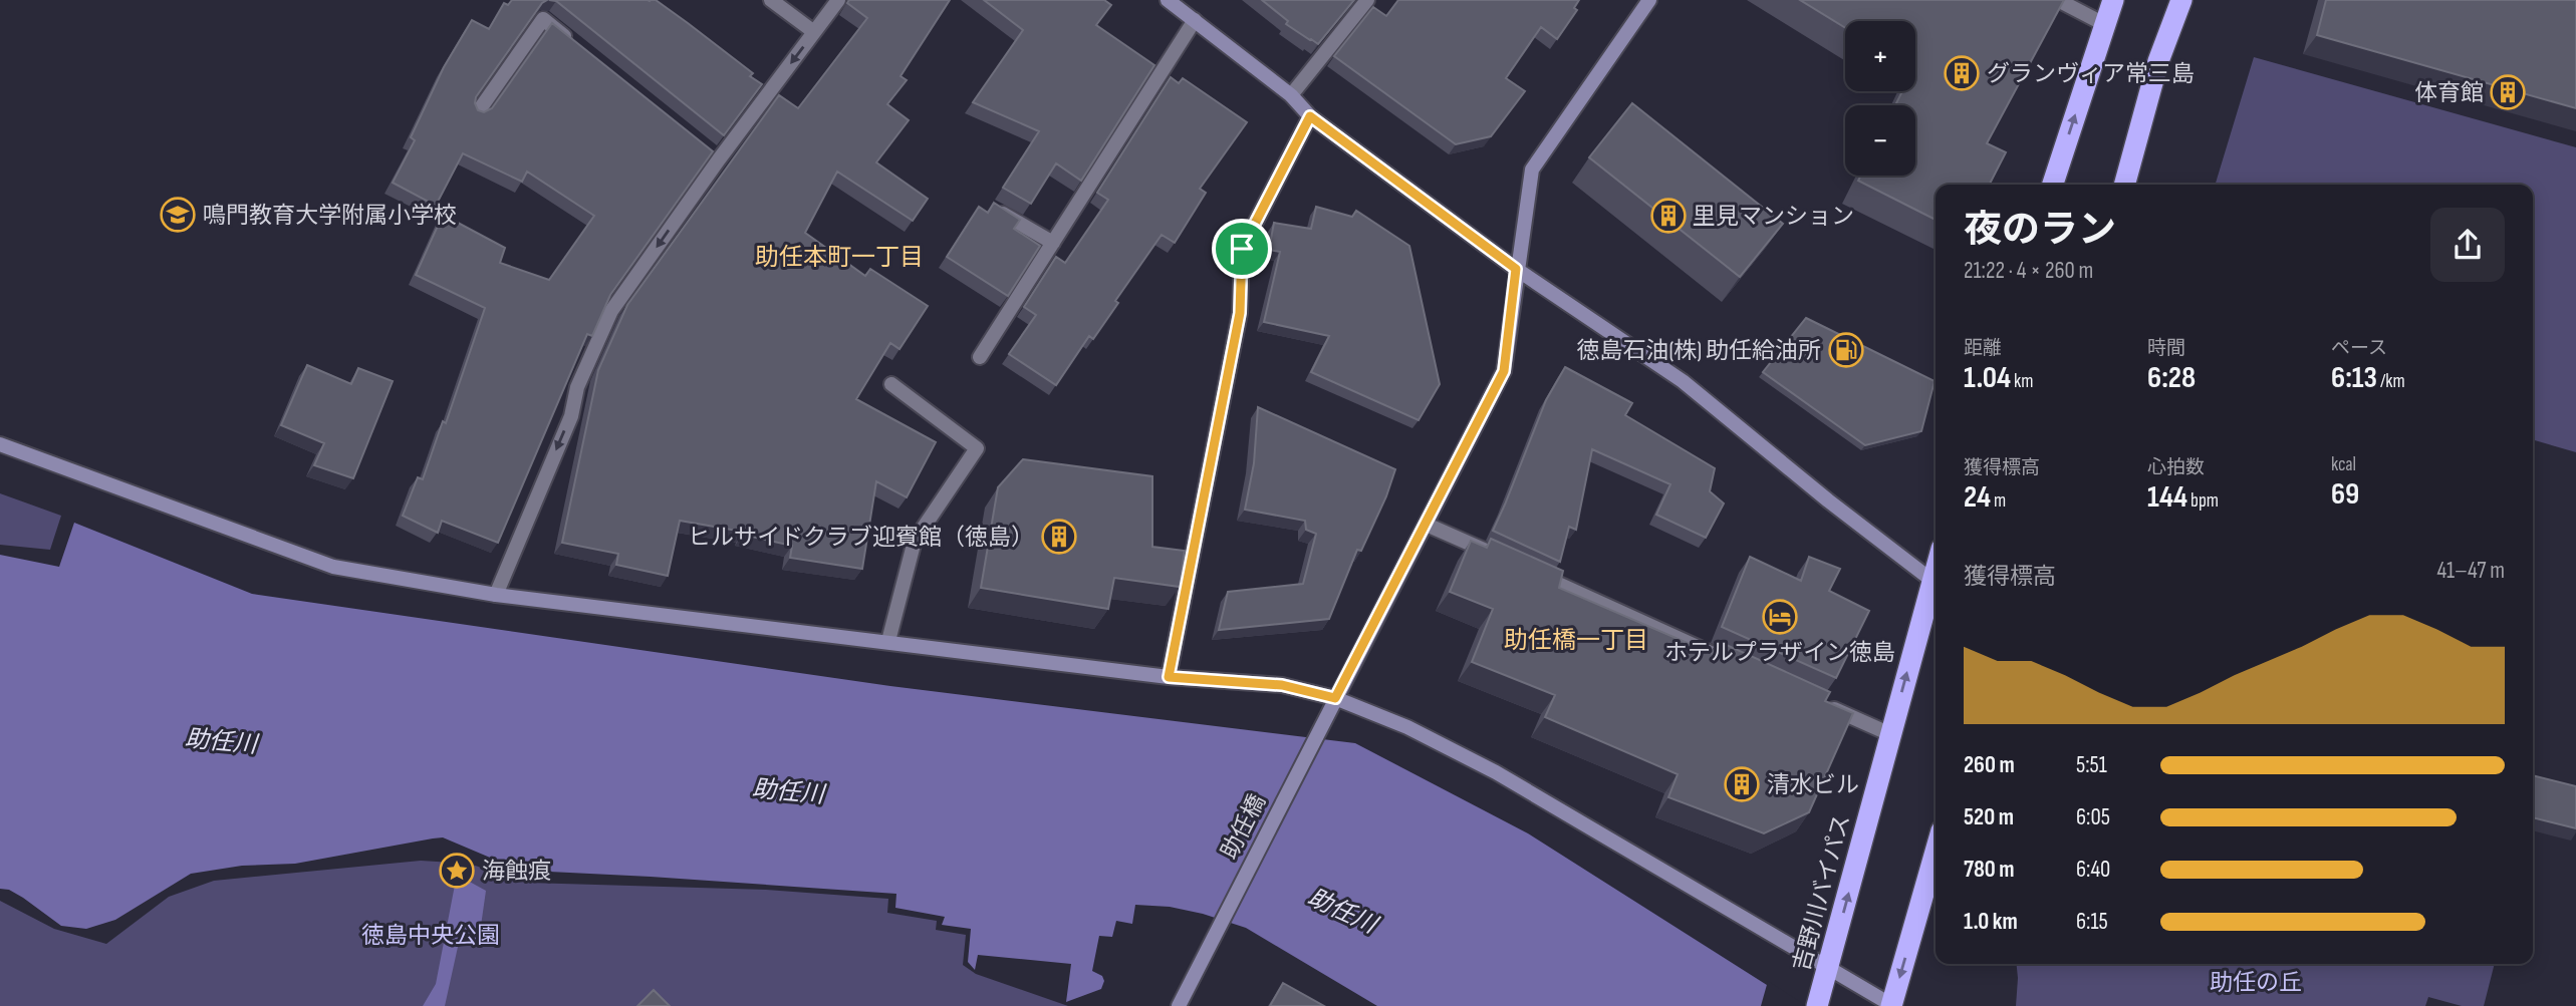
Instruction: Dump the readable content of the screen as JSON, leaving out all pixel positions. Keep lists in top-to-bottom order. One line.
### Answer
{"streets":{"highway":["吉野川バイパス"],"street":["助任橋"]},"districts":["助任本町一丁目","助任橋一丁目"],"water":["助任川"],"parks":["徳島中央公園","助任の丘"],"places":{"building":["グランヴィア常三島","体育館","里見マンション","ヒルサイドクラブ迎賓館（徳島）","清水ビル"],"school or university":["鳴門教育大学附属小学校"],"fuel station":["徳島石油(株) 助任給油所"],"hotel":["ホテルプラザイン徳島"],"place":["海蝕痕"]},"page":{"map_buttons":["+","−"],"heading":["夜のラン","21:22 · 4 × 260 m"],"stats":[["距離","1.04 km"],["時間","6:28"],["ペース","6:13 /km"],["獲得標高","24 m"],["心拍数","144 bpm"],["kcal","69"]],"chart":["獲得標高","41–47 m"],"list":[{"name":"260 m","note":"5:51"},{"name":"520 m","note":"6:05"},{"name":"780 m","note":"6:40"},{"name":"1.0 km","note":"6:15"}]}}
